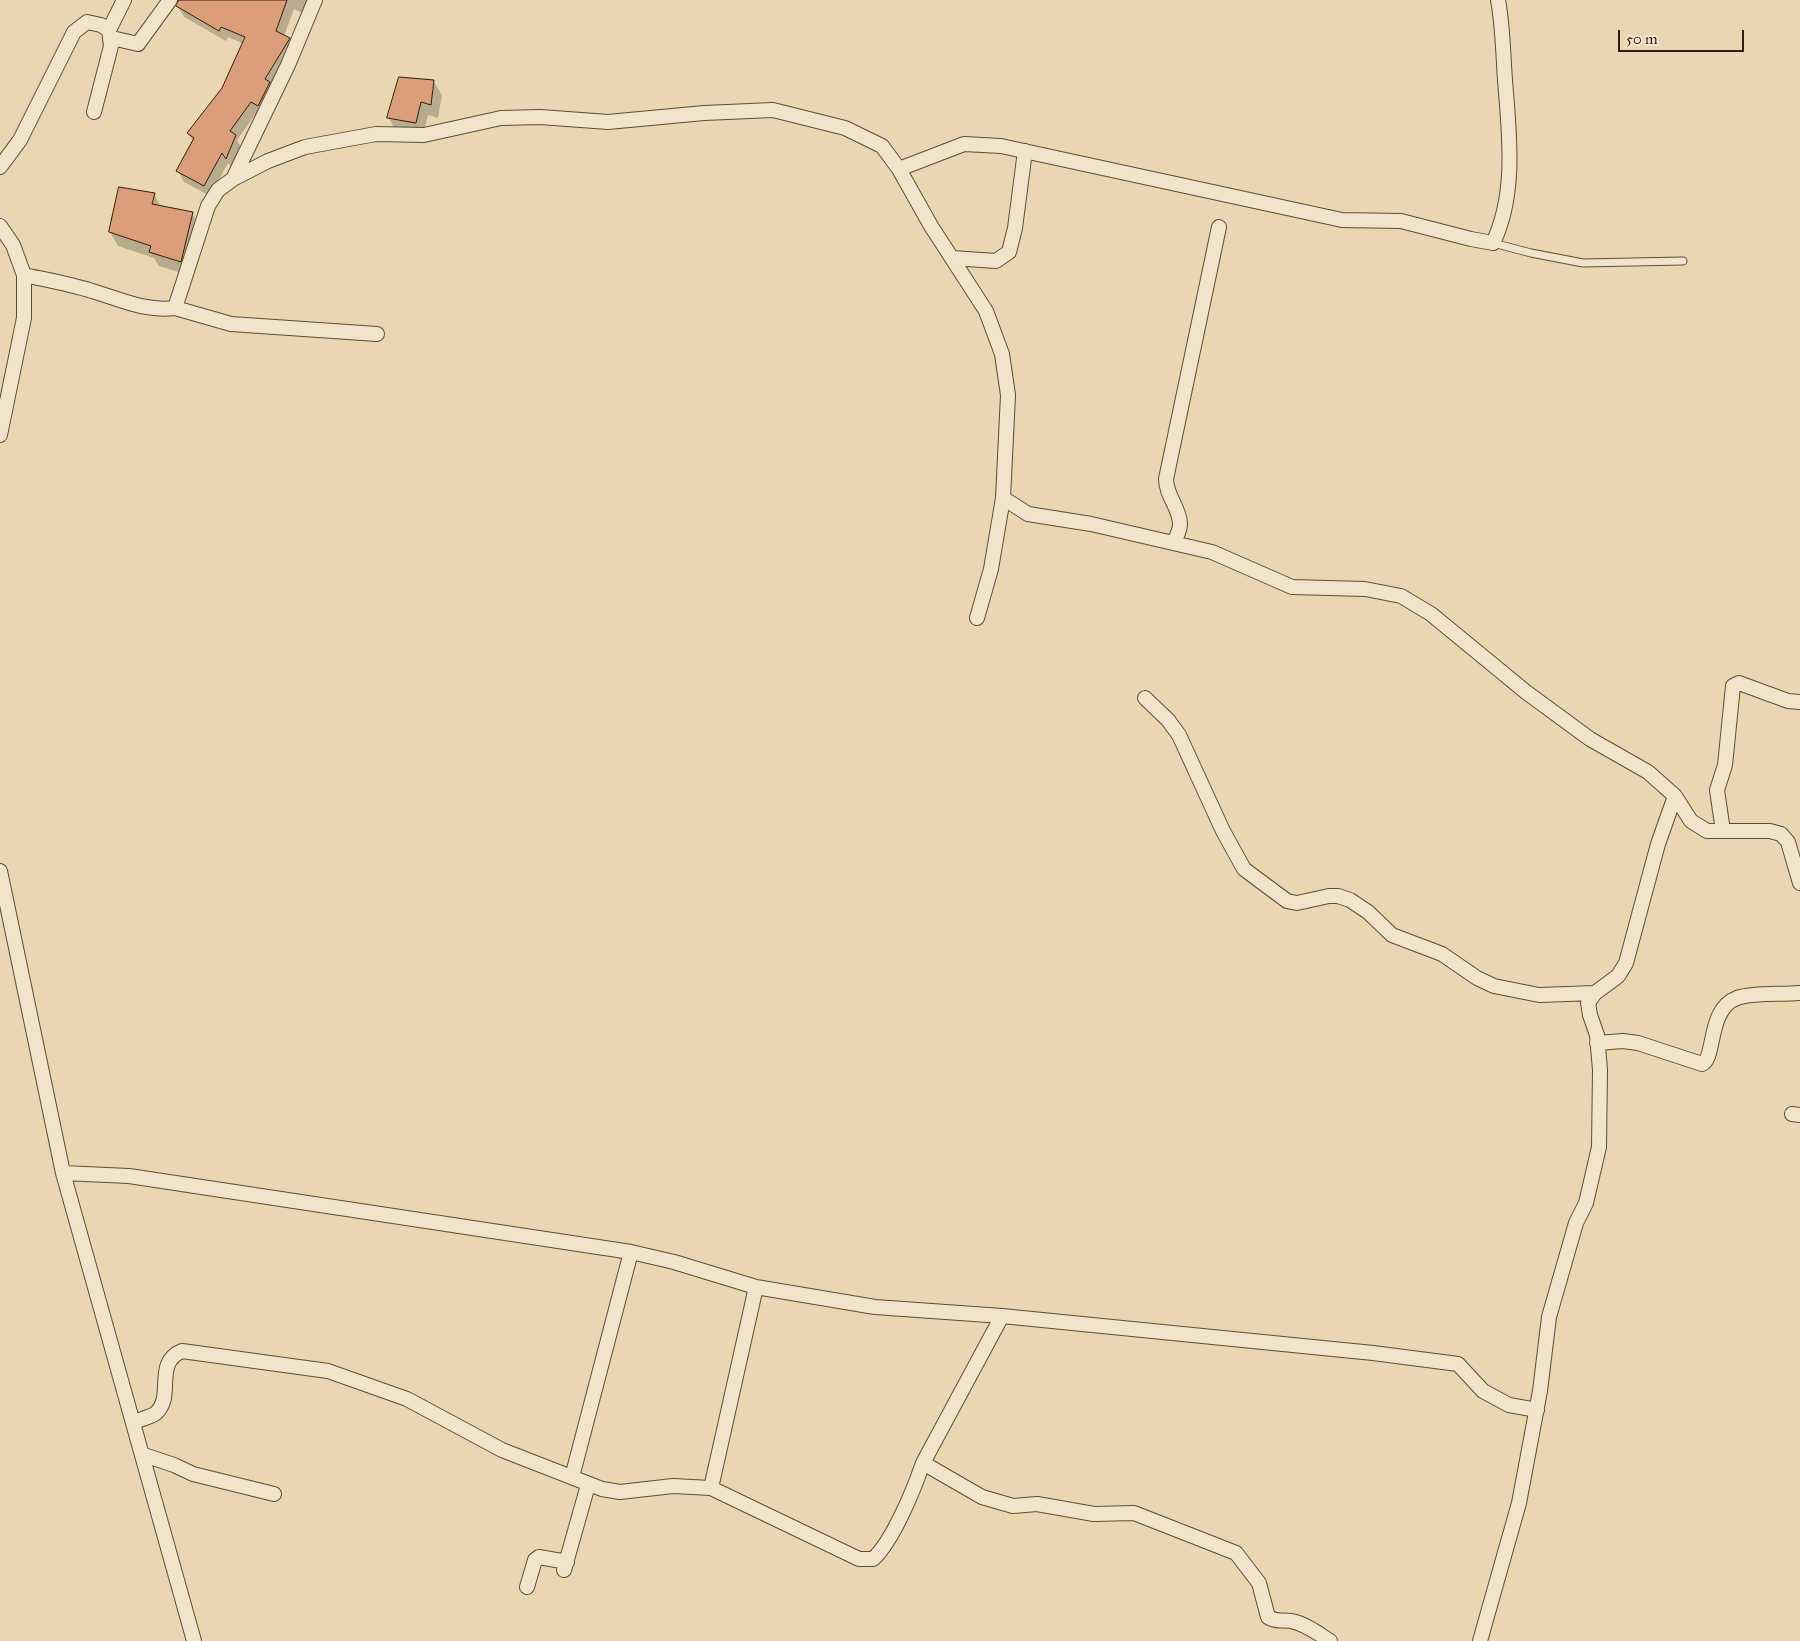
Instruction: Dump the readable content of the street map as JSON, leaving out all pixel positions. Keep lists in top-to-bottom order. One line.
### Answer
{"scale_bar":"50 m"}
